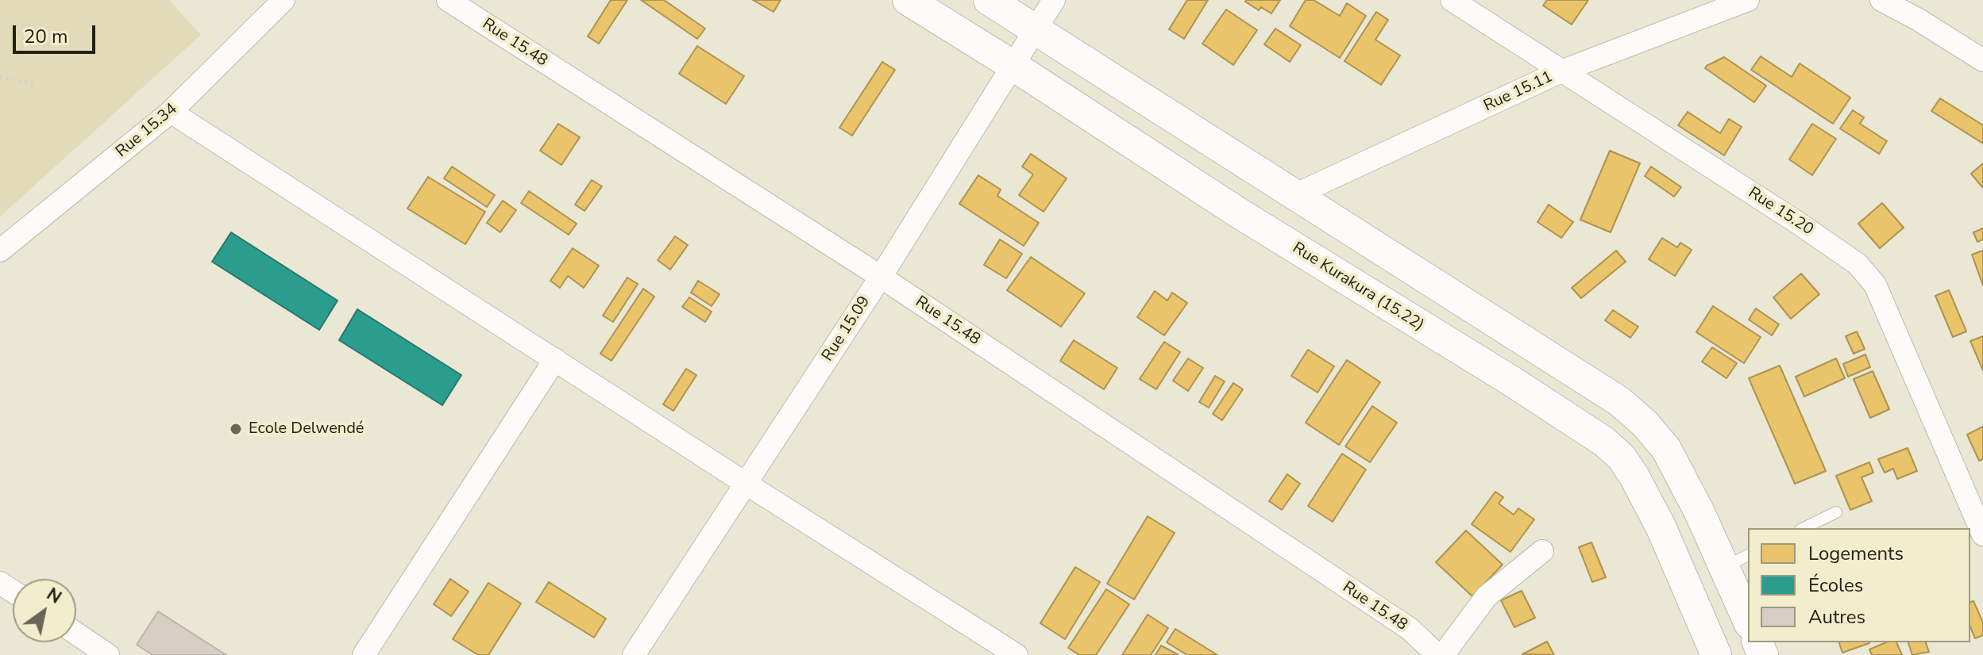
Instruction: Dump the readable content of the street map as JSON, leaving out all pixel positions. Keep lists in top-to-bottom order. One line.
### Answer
{"streets":{"main road":["Rue Kurakura (15.22)"],"street":["Rue 15.48","Rue 15.11","Rue 15.34","Rue 15.20","Rue 15.09"]},"crossings":[["Rue 15.48","Rue 15.09"],["Rue 15.11","Rue 15.20"],["Rue Kurakura (15.22)","Rue 15.09"]],"places":["Ecole Delwendé"],"legend":["Logements","Écoles","Autres"],"scale_bar":"20 m","north":"top right"}
